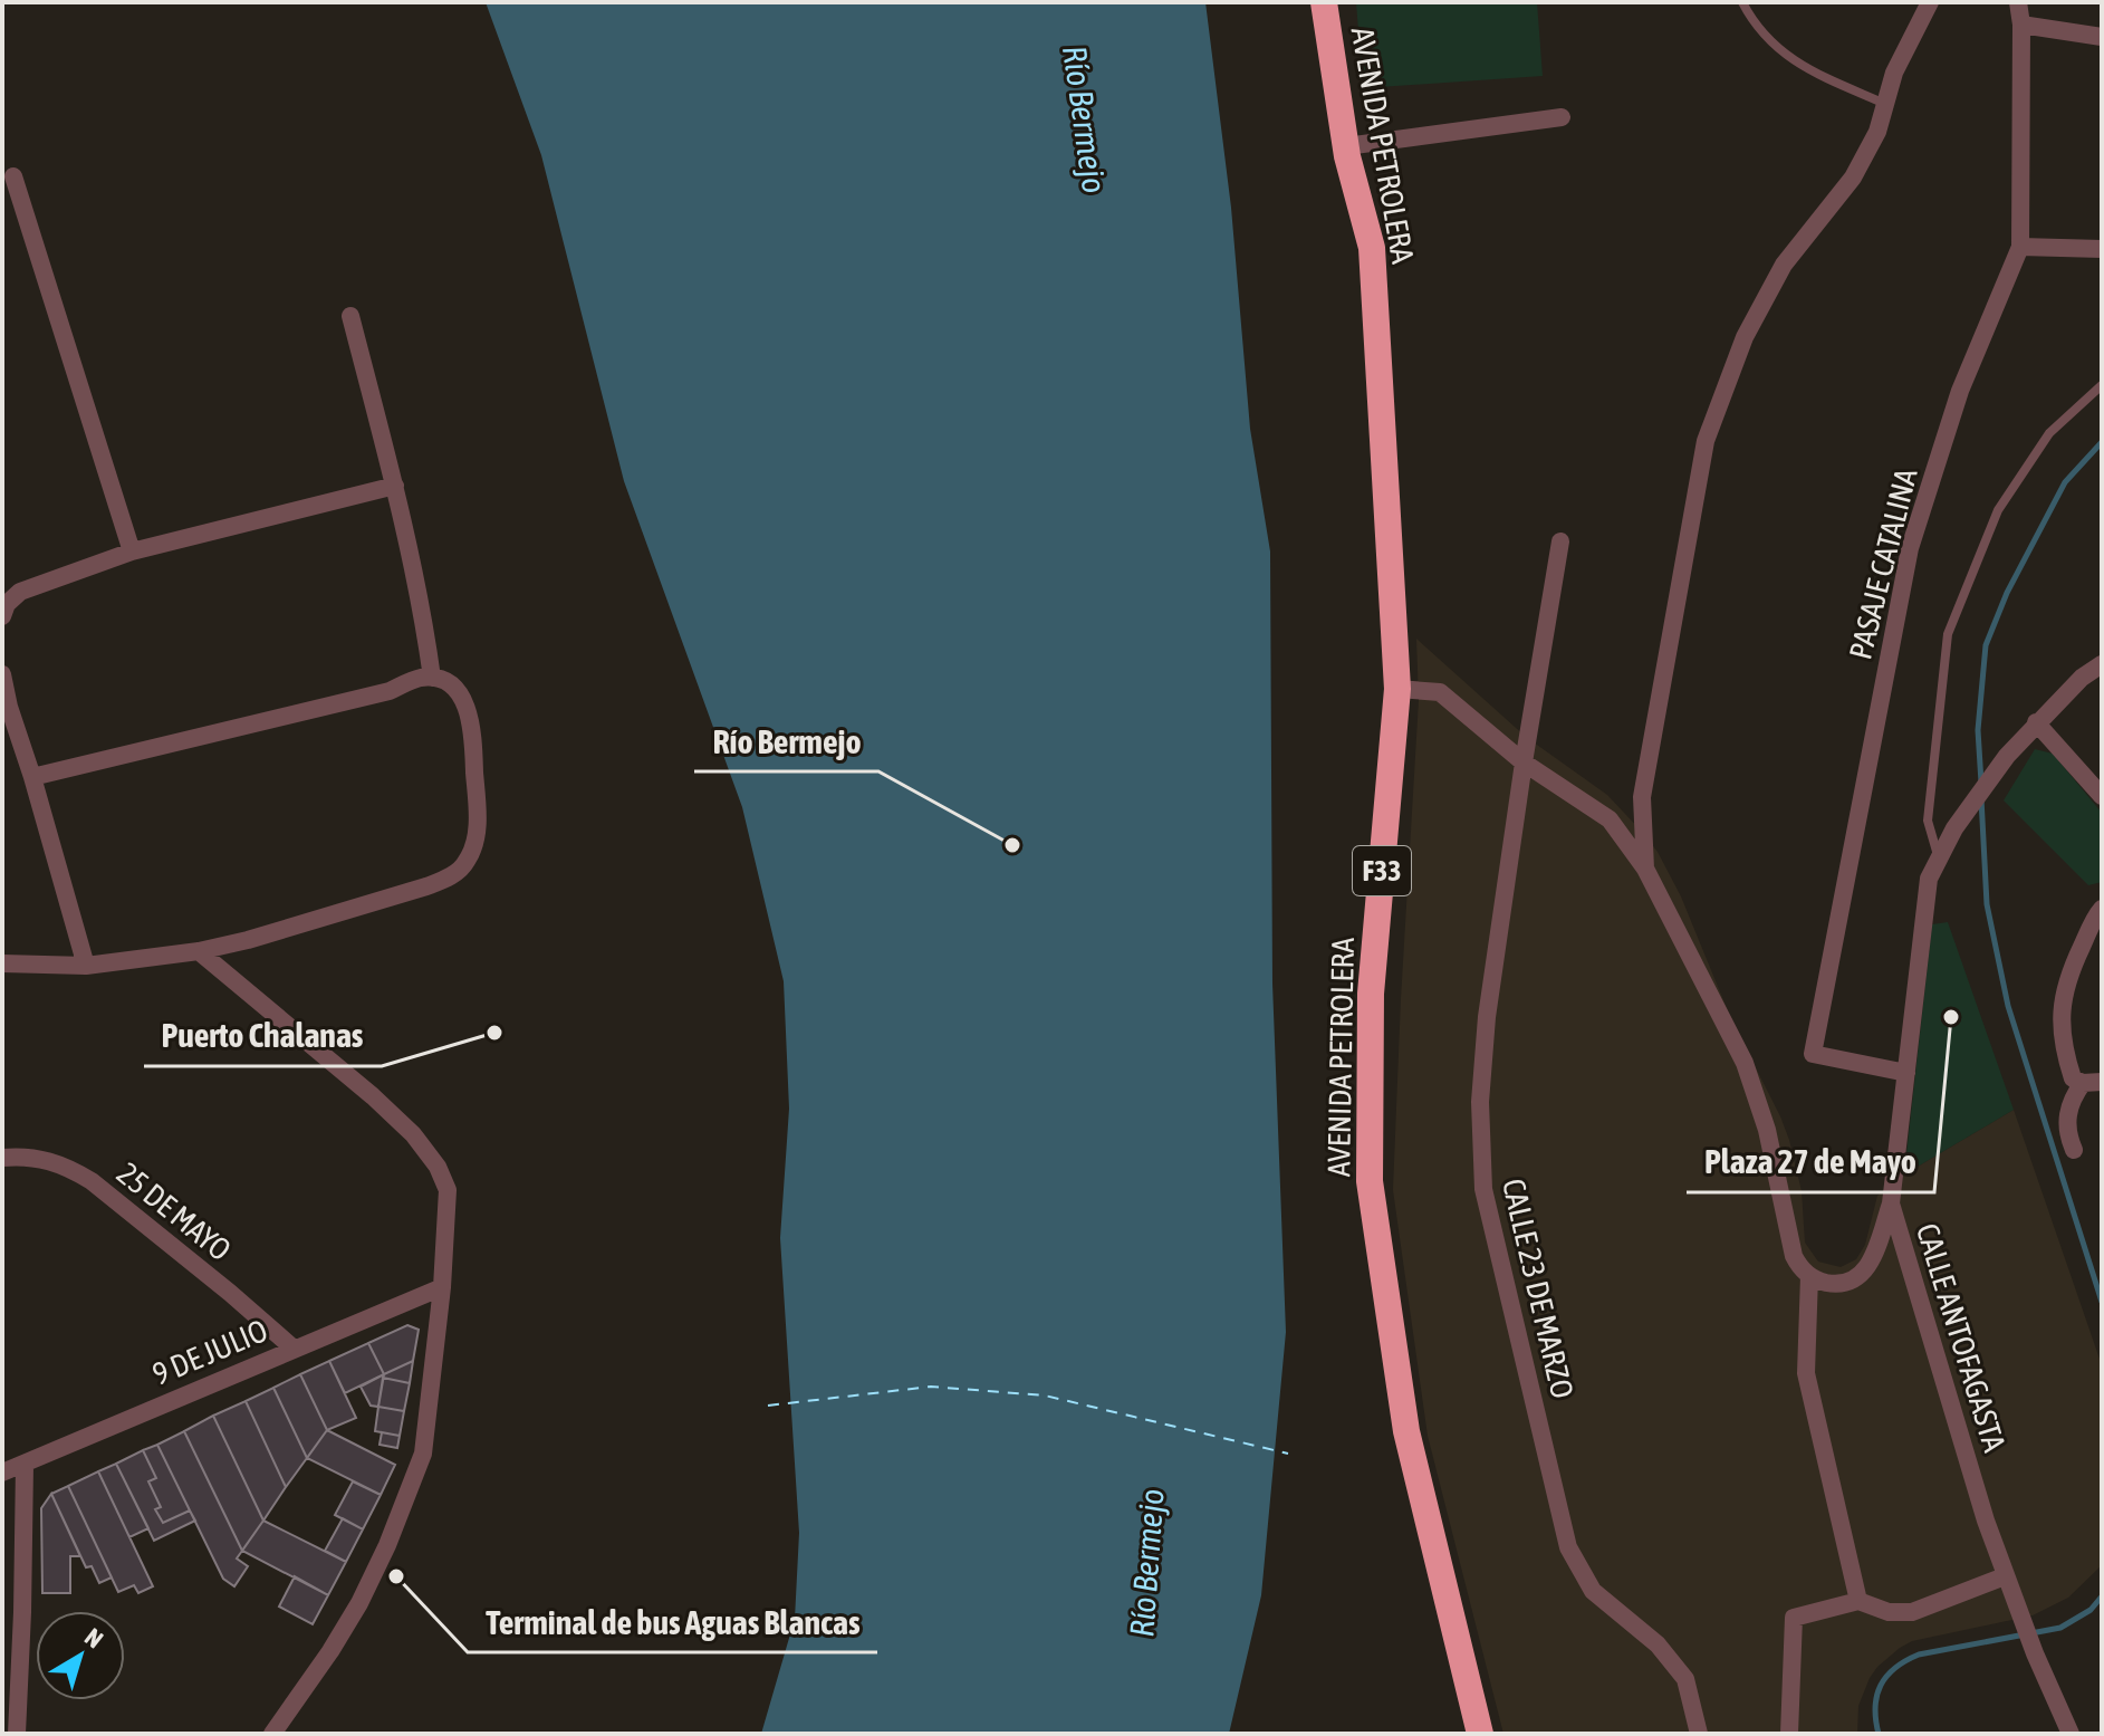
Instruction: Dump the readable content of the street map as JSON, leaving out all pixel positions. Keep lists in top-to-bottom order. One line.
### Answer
{"streets":{"highway":["AVENIDA PETROLERA","F33"],"street":["PASAJE CATALINA","25 DE MAYO","CALLE 23 DE MARZO","CALLE ANTOFAGASTA","9 DE JULIO"]},"crossings":[["PASAJE CATALINA","CALLE ANTOFAGASTA"],["25 DE MAYO","9 DE JULIO"]],"water":["Río Bermejo"],"places":["Río Bermejo","Plaza 27 de Mayo","Puerto Chalanas","Terminal de bus Aguas Blancas"],"north":"top right"}
